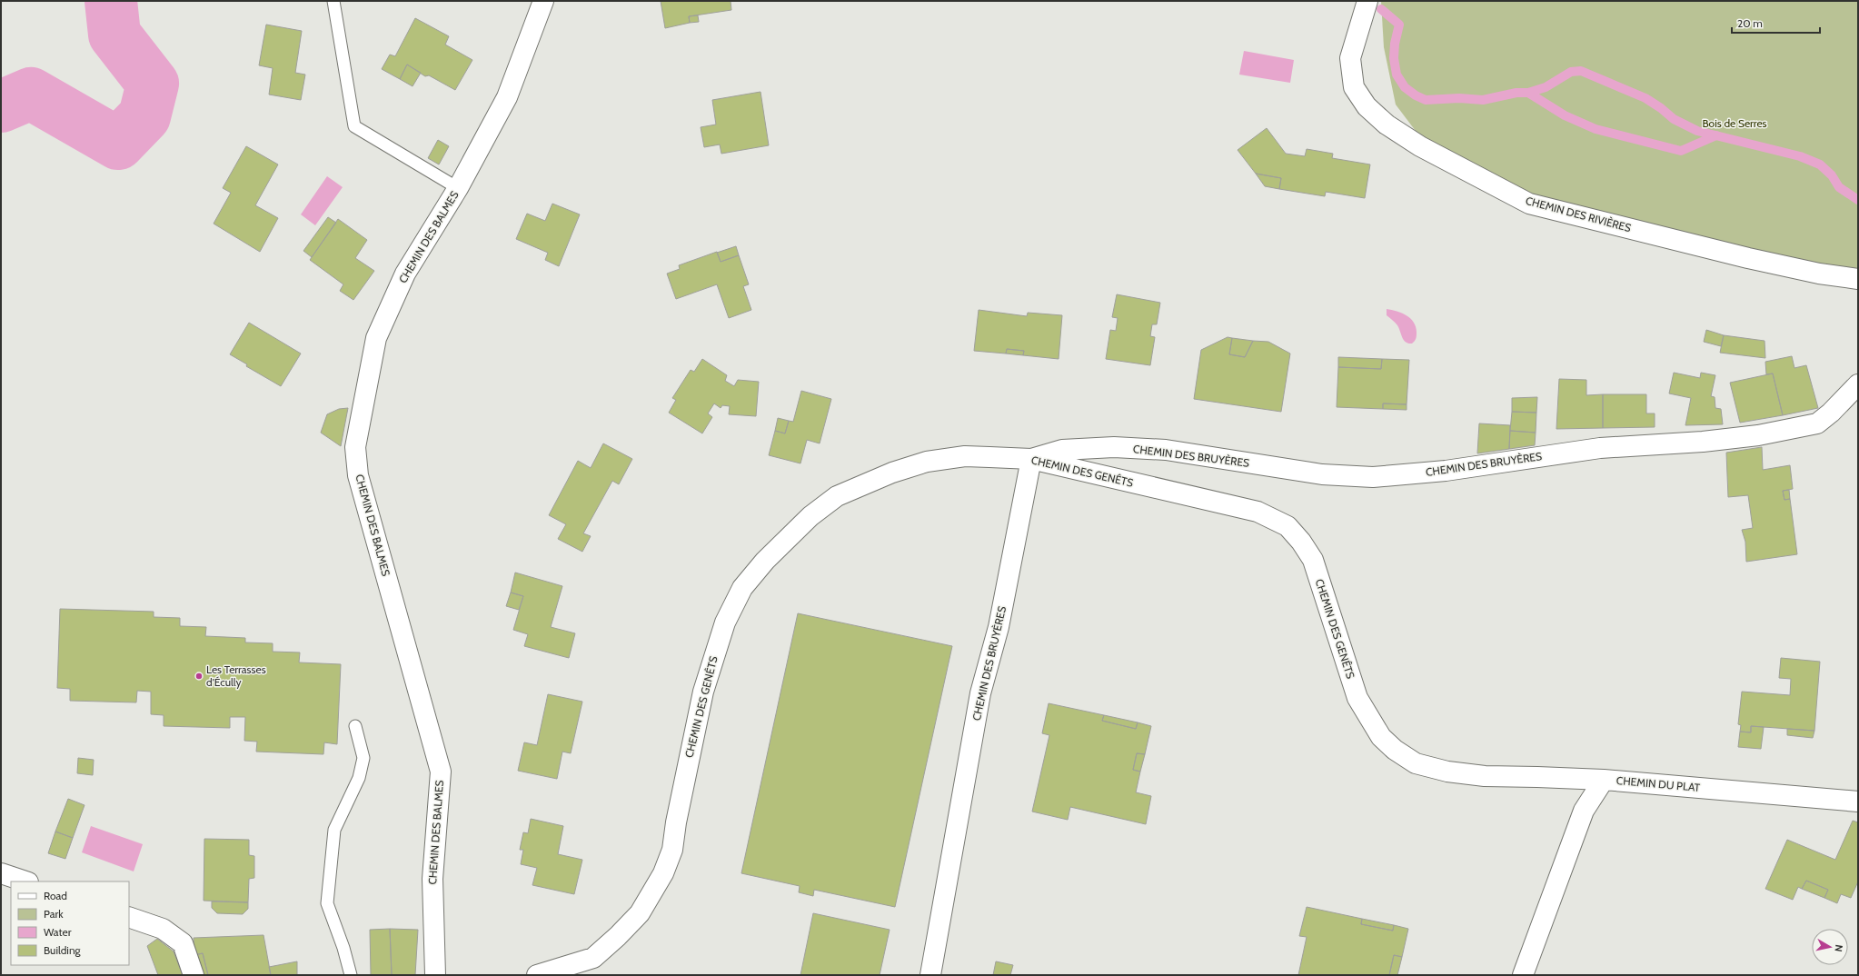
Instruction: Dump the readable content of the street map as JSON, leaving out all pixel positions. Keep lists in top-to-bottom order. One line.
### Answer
{"streets":{"street":["CHEMIN DES RIVIÈRES","CHEMIN DES BALMES","CHEMIN DES BRUYÈRES","CHEMIN DES GENÊTS","CHEMIN DU PLAT"]},"crossings":[["CHEMIN DES BRUYÈRES","CHEMIN DES GENÊTS"],["CHEMIN DES GENÊTS","CHEMIN DU PLAT"]],"parks":["Bois de Serres"],"places":["Les Terrasses d'Écully"],"legend":["Road","Park","Water","Building"],"scale_bar":"20 m","north":"right"}
